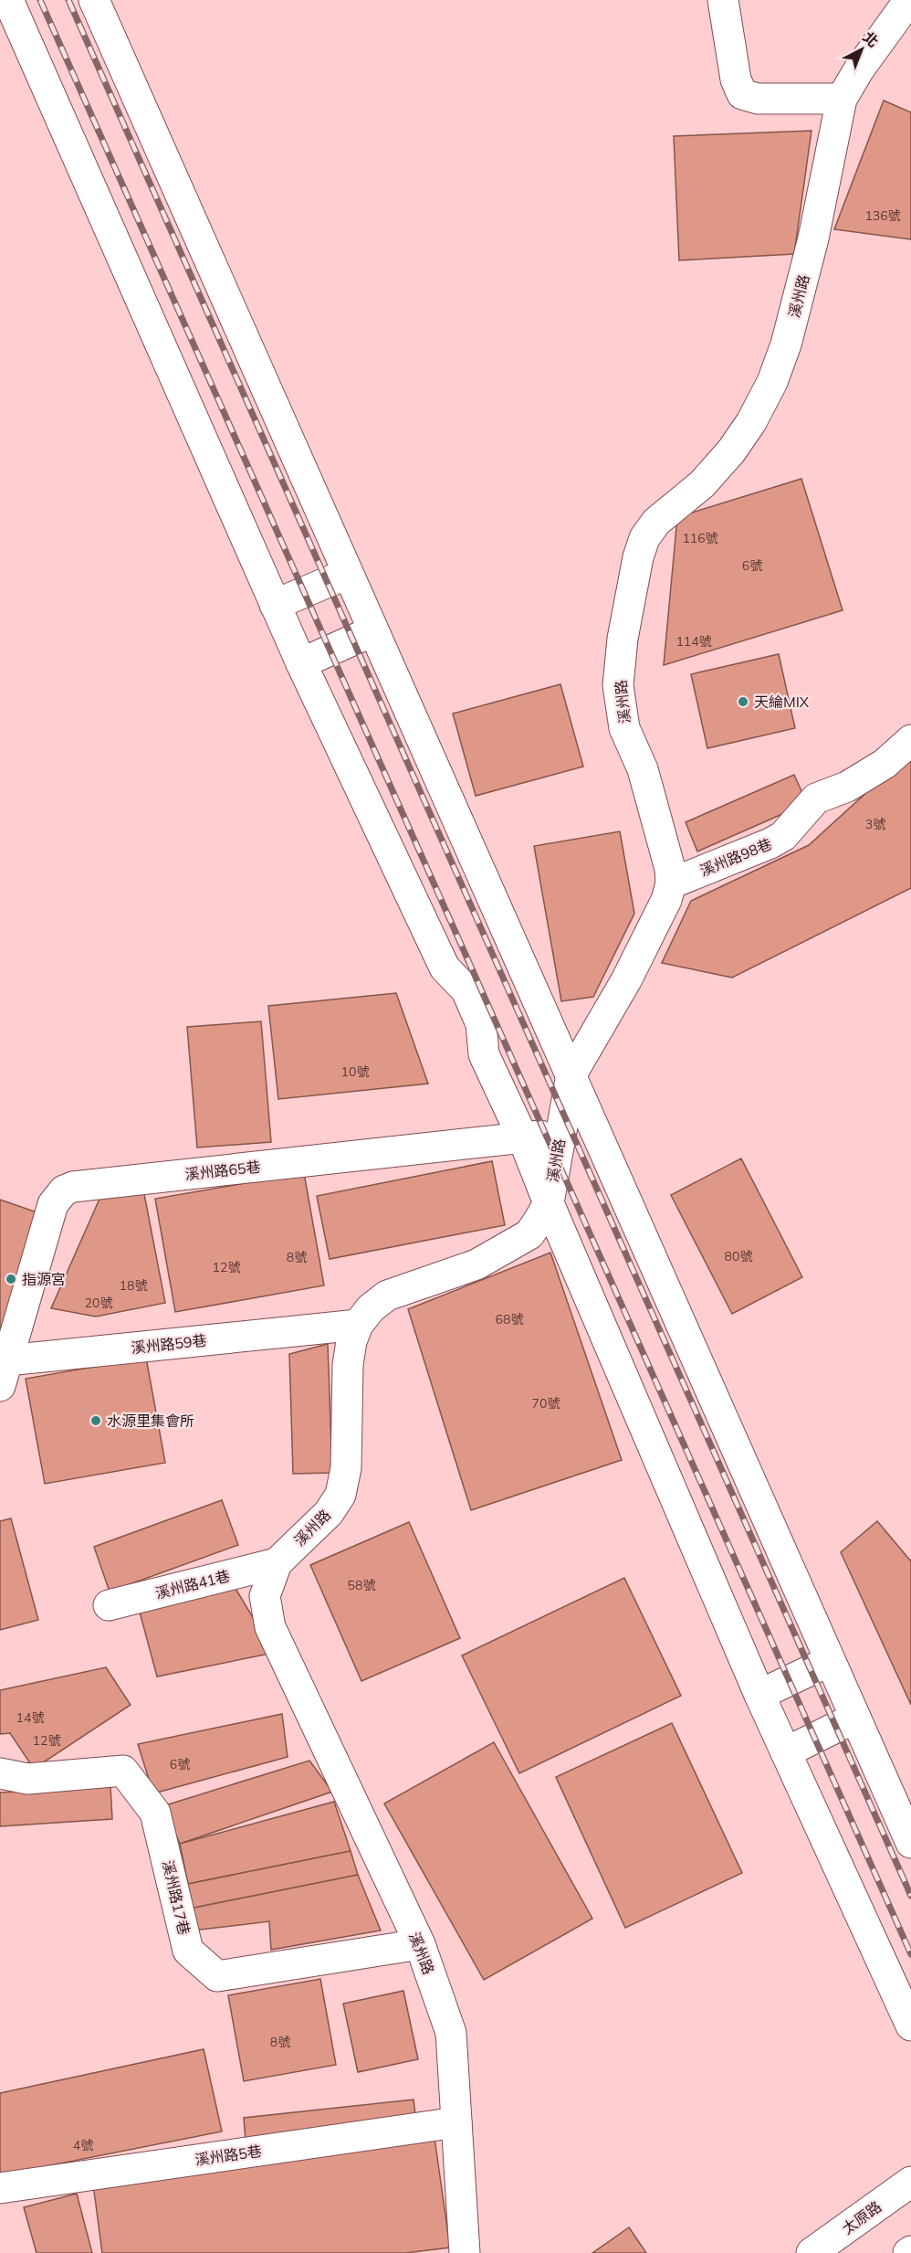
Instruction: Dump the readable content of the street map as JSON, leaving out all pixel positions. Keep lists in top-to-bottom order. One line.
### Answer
{"streets":{"street":["溪州路","溪州路98巷","溪州路65巷","溪州路59巷","溪州路41巷","溪州路17巷","溪州路5巷","太原路"]},"crossings":[["溪州路","溪州路98巷"],["溪州路","溪州路65巷"],["溪州路","溪州路59巷"],["溪州路","溪州路41巷"],["溪州路","溪州路17巷"],["溪州路","溪州路5巷"],["溪州路65巷","溪州路59巷"]],"places":["天綸MIX","指源宮","水源里集會所"],"house_numbers":["136號","116號","6號","114號","3號","10號","80號","8號","12號","18號","20號","68號","70號","58號","14號","12號","6號","8號","4號"],"north":"top right"}
